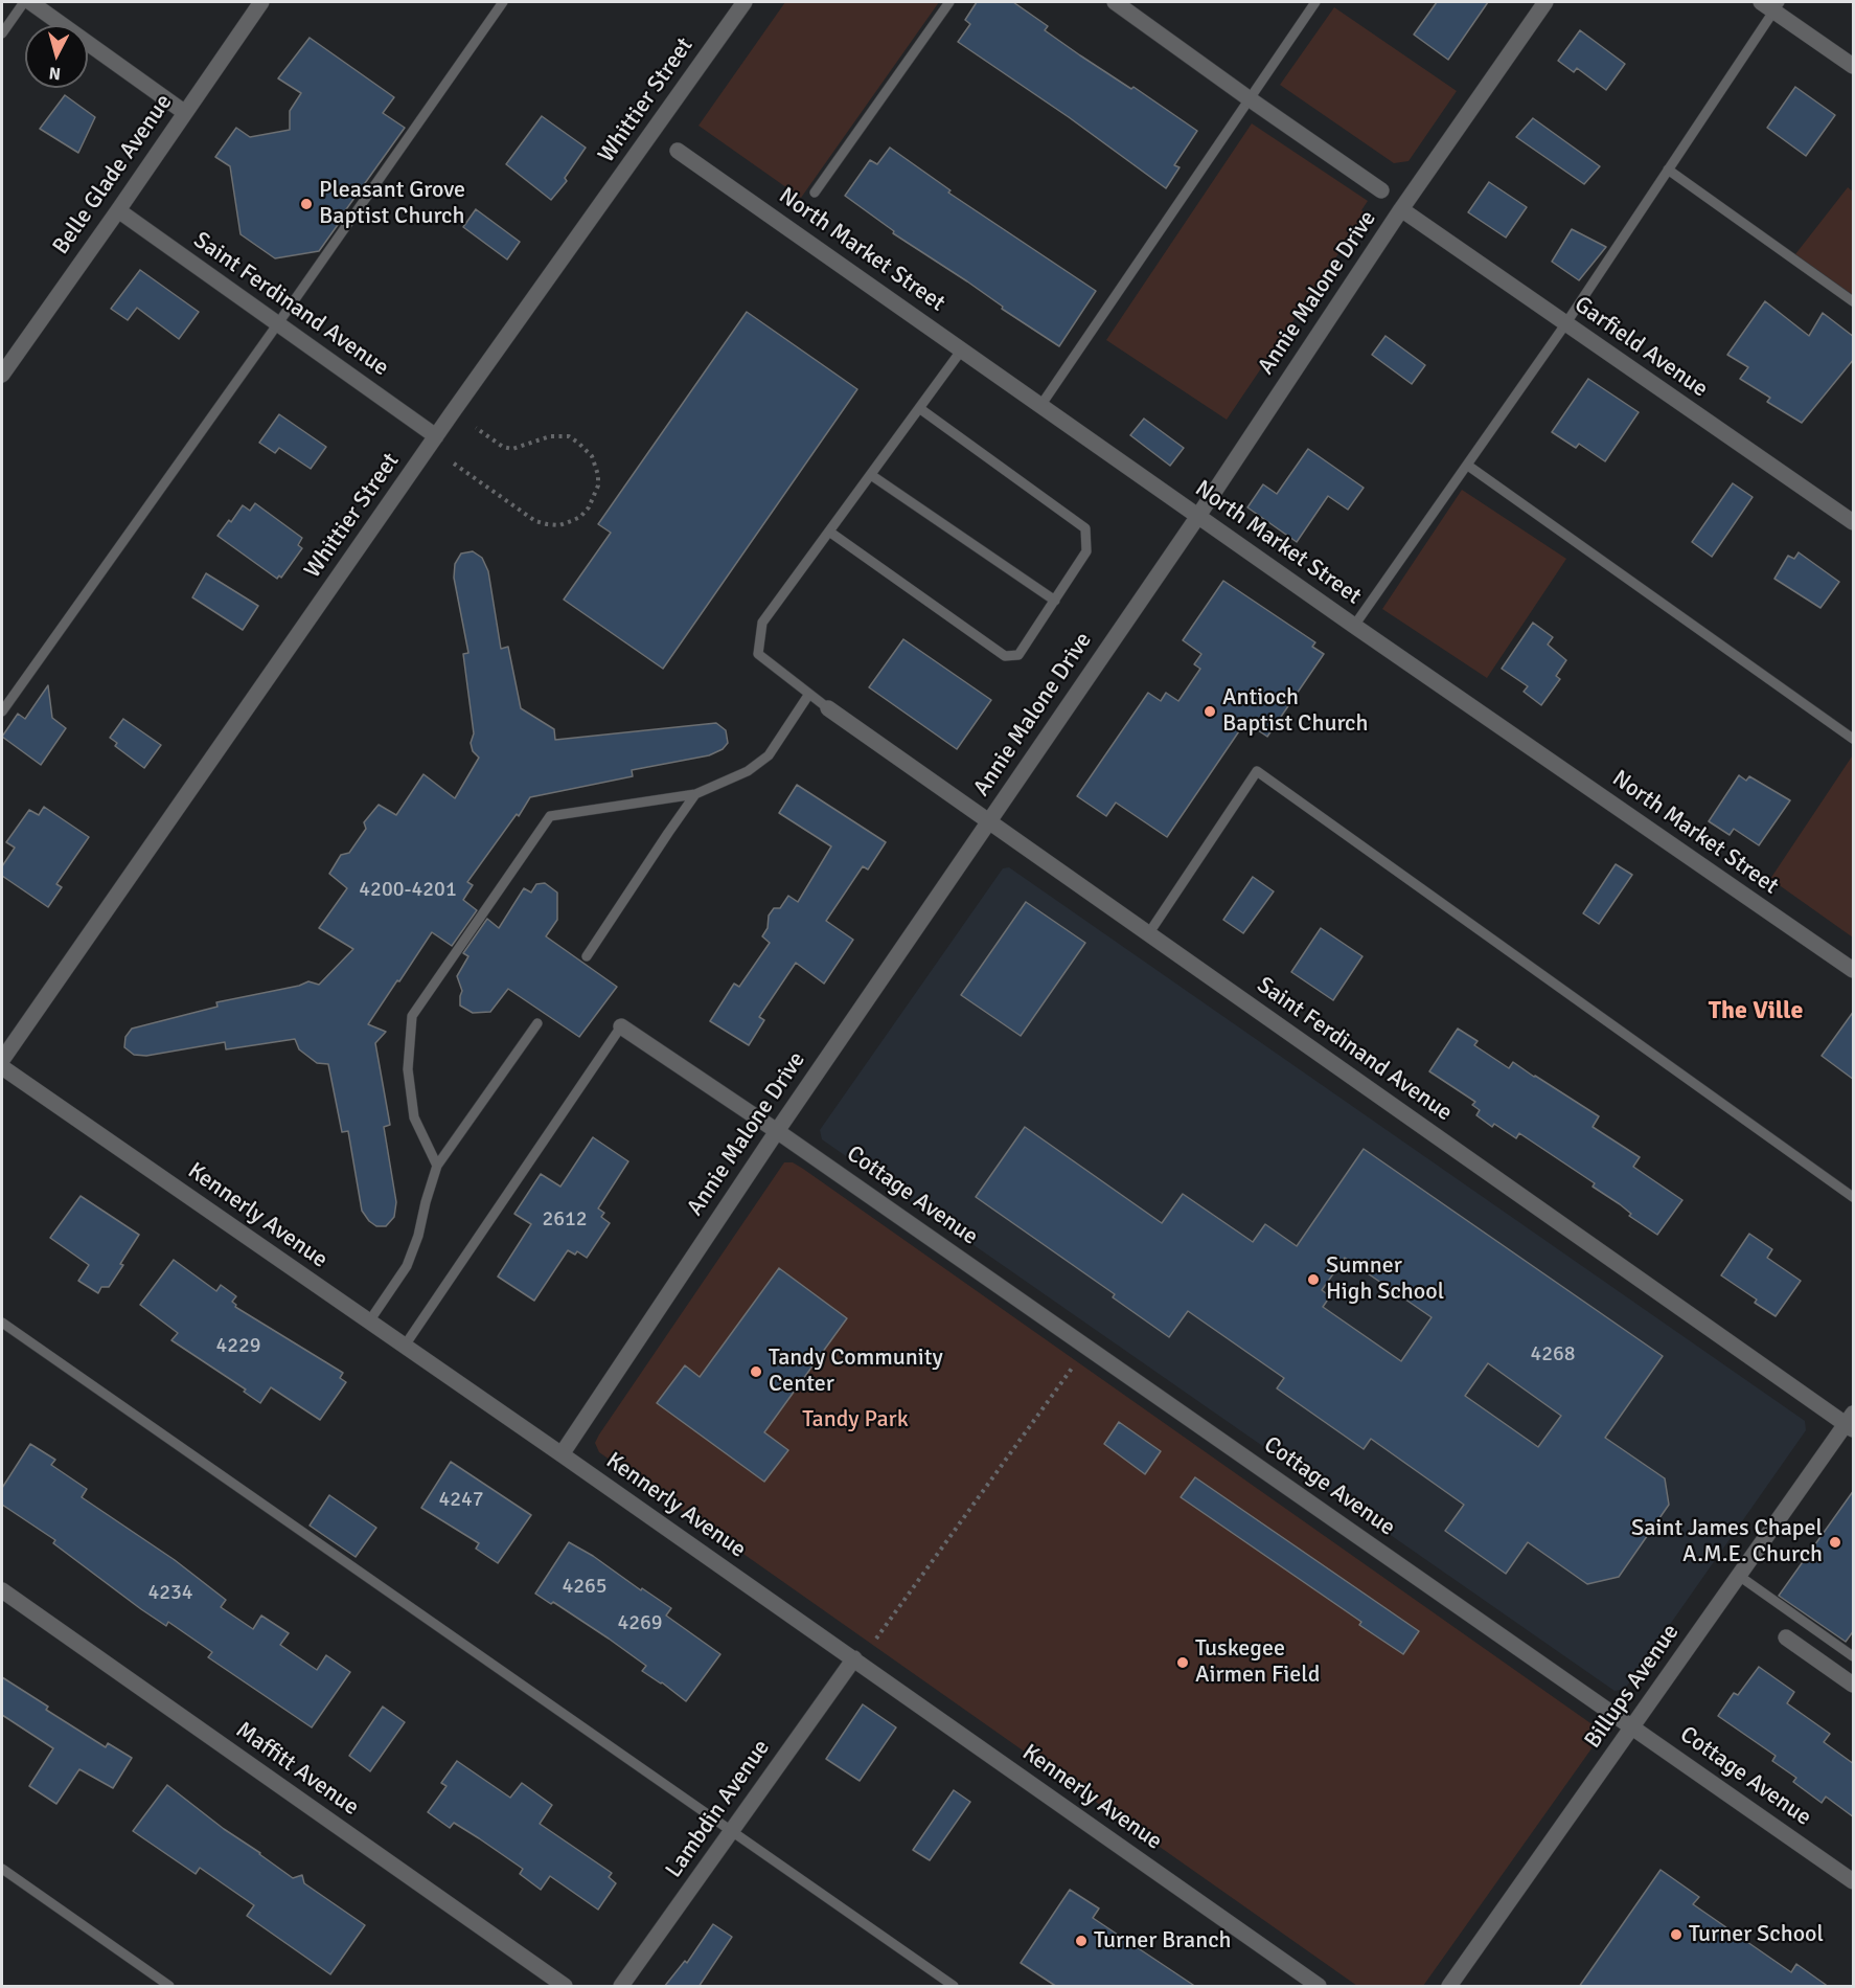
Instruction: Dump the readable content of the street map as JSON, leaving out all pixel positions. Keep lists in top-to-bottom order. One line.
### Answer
{"streets":{"street":["Whittier Street","Belle Glade Avenue","North Market Street","Annie Malone Drive","Saint Ferdinand Avenue","Garfield Avenue","Cottage Avenue","Kennerly Avenue","Billups Avenue","Maffitt Avenue","Lambdin Avenue"]},"crossings":[["Whittier Street","Saint Ferdinand Avenue"],["Belle Glade Avenue","Saint Ferdinand Avenue"],["North Market Street","Annie Malone Drive"],["Annie Malone Drive","Saint Ferdinand Avenue"],["Annie Malone Drive","Garfield Avenue"],["Annie Malone Drive","Cottage Avenue"],["Annie Malone Drive","Kennerly Avenue"],["Saint Ferdinand Avenue","Billups Avenue"],["Cottage Avenue","Billups Avenue"],["Kennerly Avenue","Lambdin Avenue"]],"districts":["The Ville"],"parks":["Tandy Park"],"places":["Pleasant Grove Baptist Church","Antioch Baptist Church","Sumner High School","Tandy Community Center","Saint James Chapel A.M.E. Church","Tuskegee Airmen Field","Turner School","Turner Branch"],"house_numbers":["4200-4201","2612","4229","4268","4247","4265","4234","4269"],"north":"bottom"}
